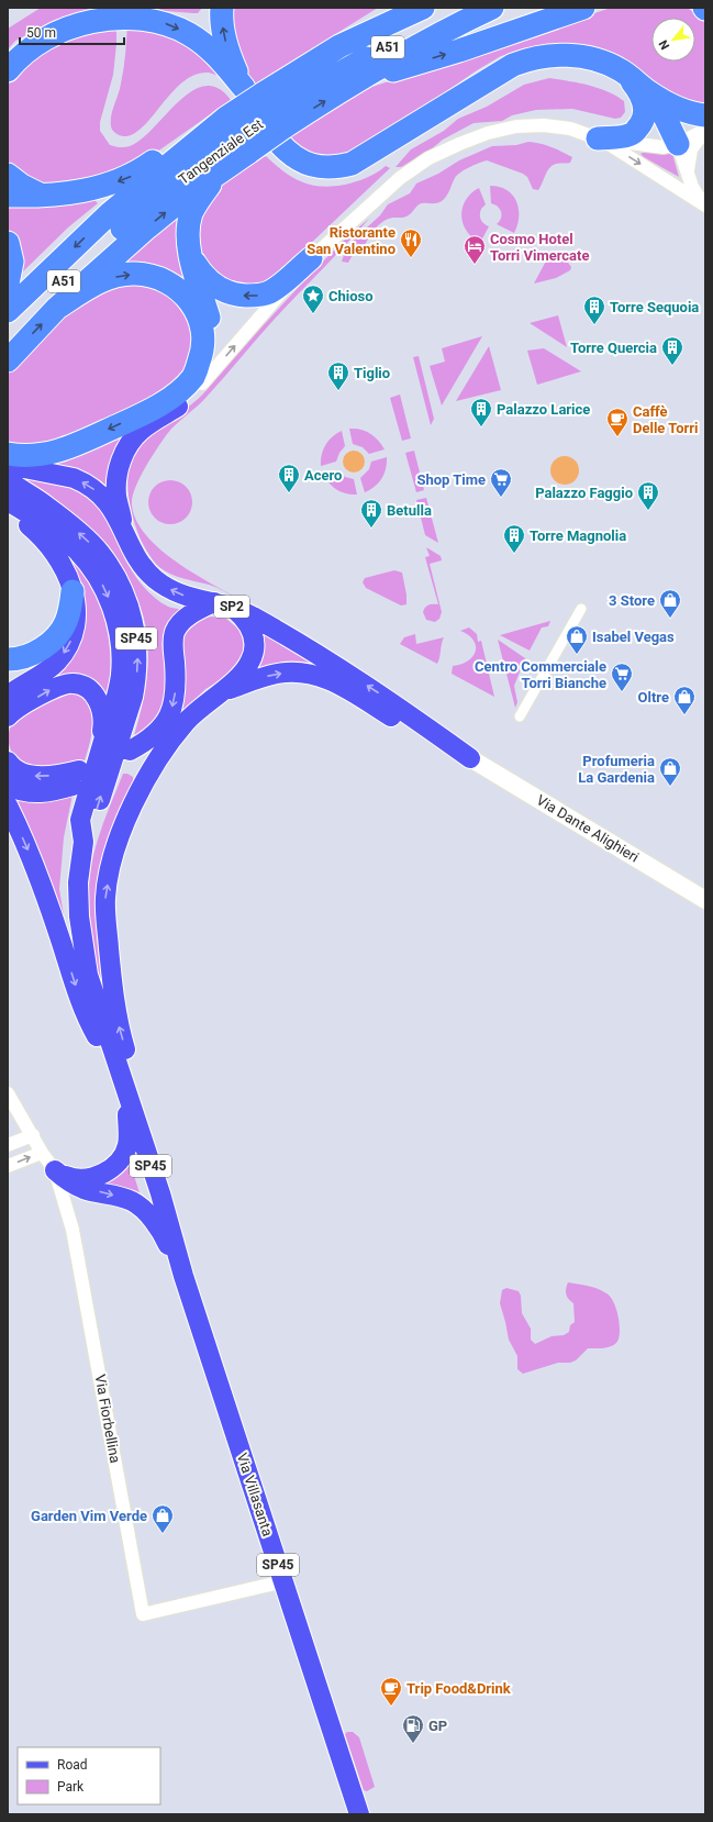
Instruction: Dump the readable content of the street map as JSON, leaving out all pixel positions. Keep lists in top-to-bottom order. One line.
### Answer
{"streets":{"highway":["A51","Tangenziale Est"],"main road":["SP2","SP45","Via Dante Alighieri","Via Villasanta"],"street":["Via Fiorbellina"]},"crossings":[["A51","Tangenziale Est"],["SP2","Via Dante Alighieri"],["SP45","Via Villasanta"],["Via Fiorbellina","Via Villasanta"]],"places":{"restaurant":["Ristorante San Valentino"],"hotel":["Cosmo Hotel Torri Vimercate"],"place":["Chioso"],"building":["Torre Sequoia","Torre Quercia","Tiglio","Palazzo Larice","Acero","Palazzo Faggio","Betulla","Torre Magnolia"],"cafe":["Caffè Delle Torri","Trip Food&Drink"],"supermarket":["Shop Time","Centro Commerciale Torri Bianche"],"shop":["3 Store","Isabel Vegas","Oltre","Profumeria La Gardenia","Garden Vim Verde"],"fuel station":["GP"]},"legend":["Road","Park"],"scale_bar":"50 m","north":"bottom left"}
